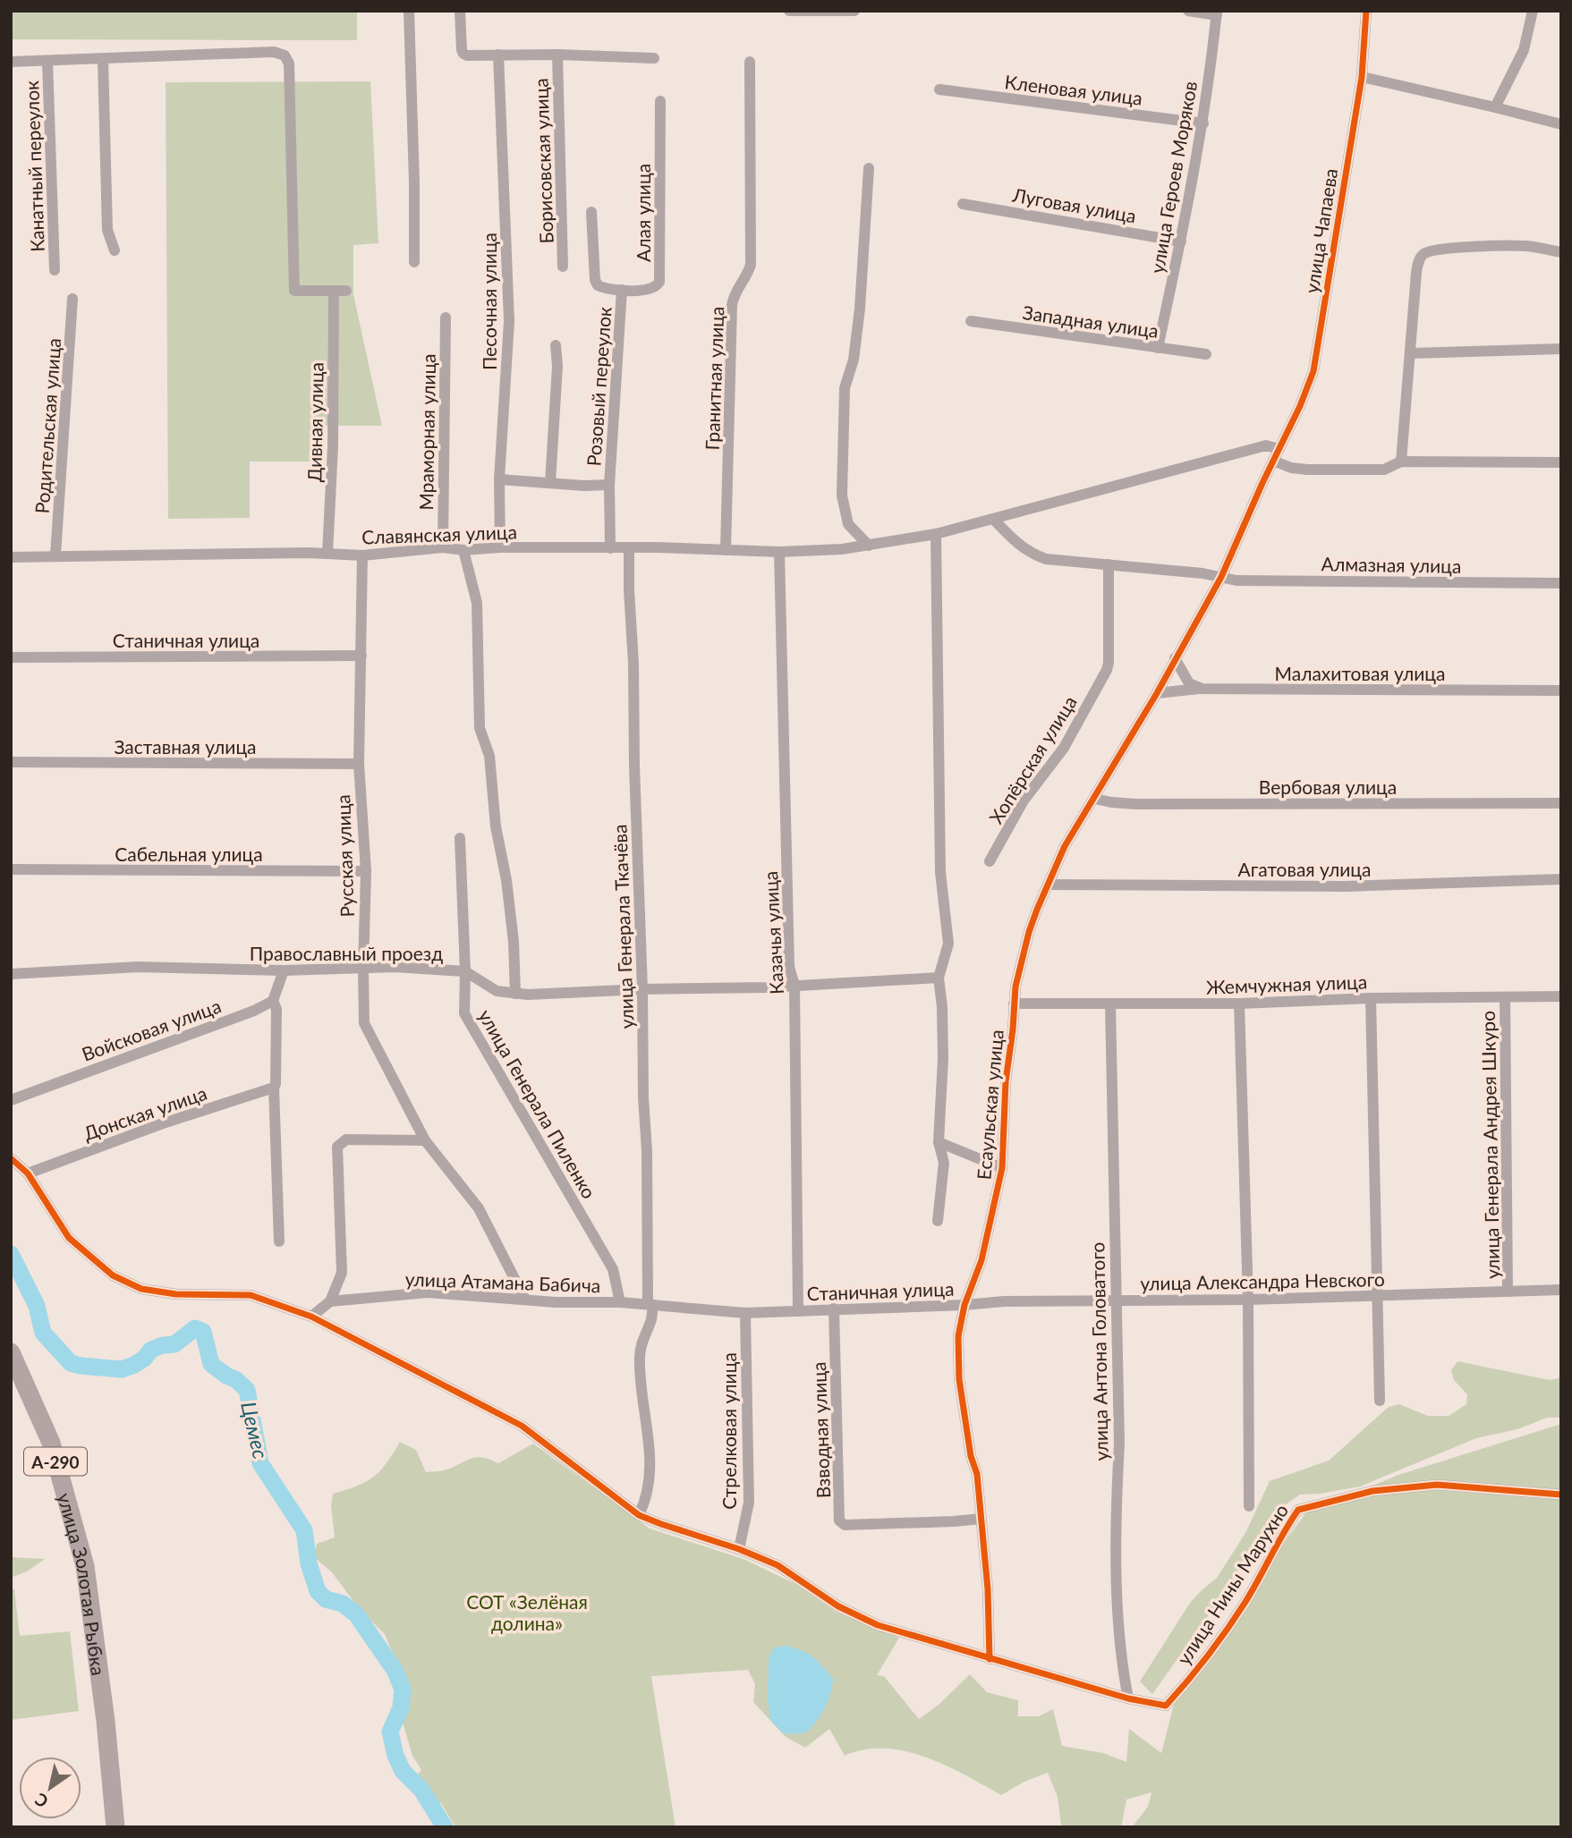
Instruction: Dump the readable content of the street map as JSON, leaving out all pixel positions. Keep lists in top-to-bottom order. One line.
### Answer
{"streets":{"highway":["А-290","улица Золотая Рыбка"],"street":["Кленовая улица","Борисовская улица","Канатный переулок","улица Героев Моряков","Луговая улица","Алая улица","улица Чапаева","Песочная улица","Западная улица","Гранитная улица","Розовый переулок","Дивная улица","Родительская улица","Мраморная улица","Славянская улица","Алмазная улица","Станичная улица","Малахитовая улица","Заставная улица","Хопёрская улица","Вербовая улица","Сабельная улица","Русская улица","Агатовая улица","улица Генерала Ткачёва","Казачья улица","Православный проезд","Жемчужная улица","Войсковая улица","улица Генерала Пиленко","Есаульская улица","Донская улица","улица Генерала Андрея Шкуро","улица Александра Невского","улица Атамана Бабича","улица Антона Головатого","Взводная улица","Стрелковая улица","улица Нины Марухно"]},"crossings":[["Кленовая улица","улица Героев Моряков"],["улица Героев Моряков","Луговая улица"],["улица Героев Моряков","Западная улица"],["Алая улица","Розовый переулок"],["улица Чапаева","Алмазная улица"],["улица Чапаева","Есаульская улица"],["Песочная улица","Славянская улица"],["Гранитная улица","Славянская улица"],["Розовый переулок","Славянская улица"],["Дивная улица","Славянская улица"],["Родительская улица","Славянская улица"],["Мраморная улица","Славянская улица"],["Славянская улица","Русская улица"],["Славянская улица","улица Генерала Ткачёва"],["Славянская улица","Казачья улица"],["Славянская улица","улица Генерала Пиленко"],["Алмазная улица","Хопёрская улица"],["Алмазная улица","Есаульская улица"],["Станичная улица","Русская улица"],["Станичная улица","Казачья улица"],["Станичная улица","Есаульская улица"],["Станичная улица","улица Александра Невского"],["Станичная улица","улица Атамана Бабича"],["Станичная улица","Взводная улица"],["Малахитовая улица","Есаульская улица"],["Заставная улица","Русская улица"],["Вербовая улица","Есаульская улица"],["Сабельная улица","Русская улица"],["Русская улица","Православный проезд"],["Русская улица","улица Атамана Бабича"],["Агатовая улица","Есаульская улица"],["улица Генерала Ткачёва","Православный проезд"],["улица Генерала Ткачёва","улица Атамана Бабича"],["Казачья улица","Православный проезд"],["Казачья улица","улица Атамана Бабича"],["Православный проезд","улица Генерала Пиленко"],["Жемчужная улица","Есаульская улица"],["Жемчужная улица","улица Генерала Андрея Шкуро"],["Жемчужная улица","улица Антона Головатого"],["улица Генерала Пиленко","улица Атамана Бабича"],["Есаульская улица","улица Александра Невского"],["Есаульская улица","Взводная улица"],["улица Генерала Андрея Шкуро","улица Александра Невского"],["улица Александра Невского","улица Антона Головатого"],["улица Атамана Бабича","Стрелковая улица"],["улица Антона Головатого","улица Нины Марухно"]],"water":["Цемес"],"parks":["СОТ «Зелёная долина»"],"north":"bottom left"}
